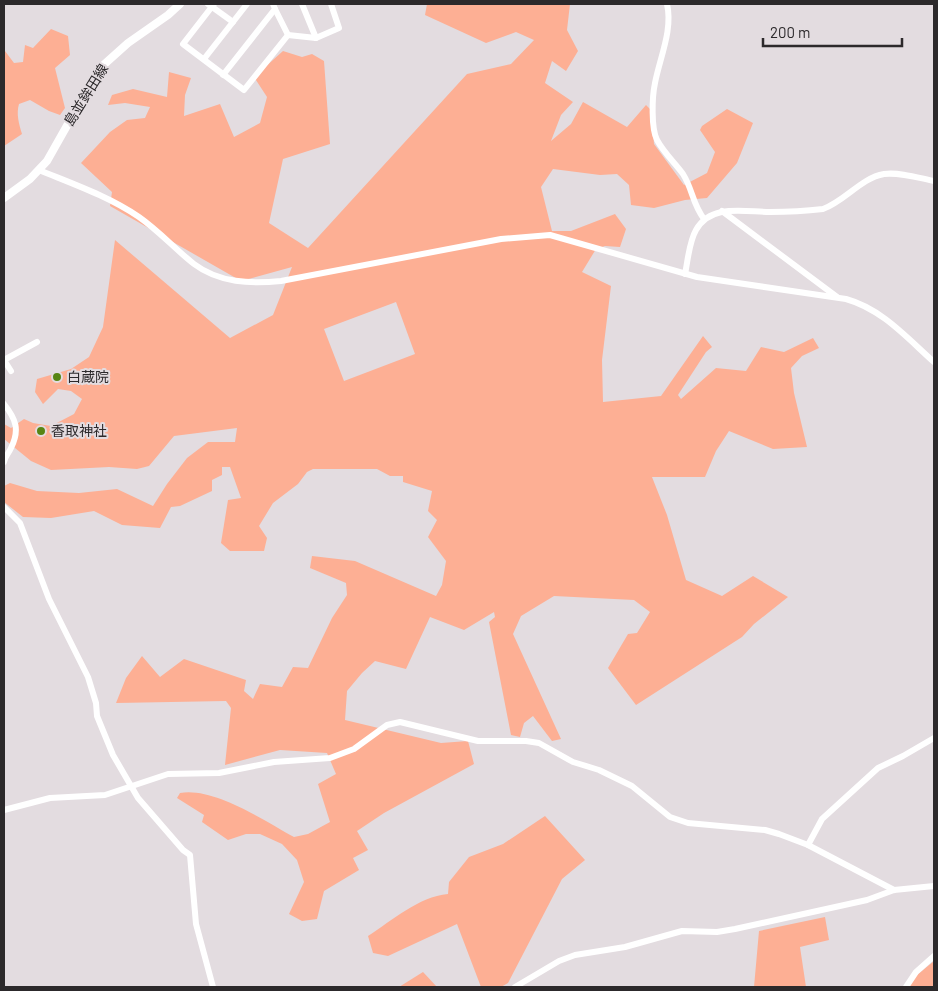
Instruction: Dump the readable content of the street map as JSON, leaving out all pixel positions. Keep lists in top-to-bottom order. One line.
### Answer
{"streets":{"main road":["島並鉾田線"]},"places":["白蔵院","香取神社"],"scale_bar":"200 m"}
